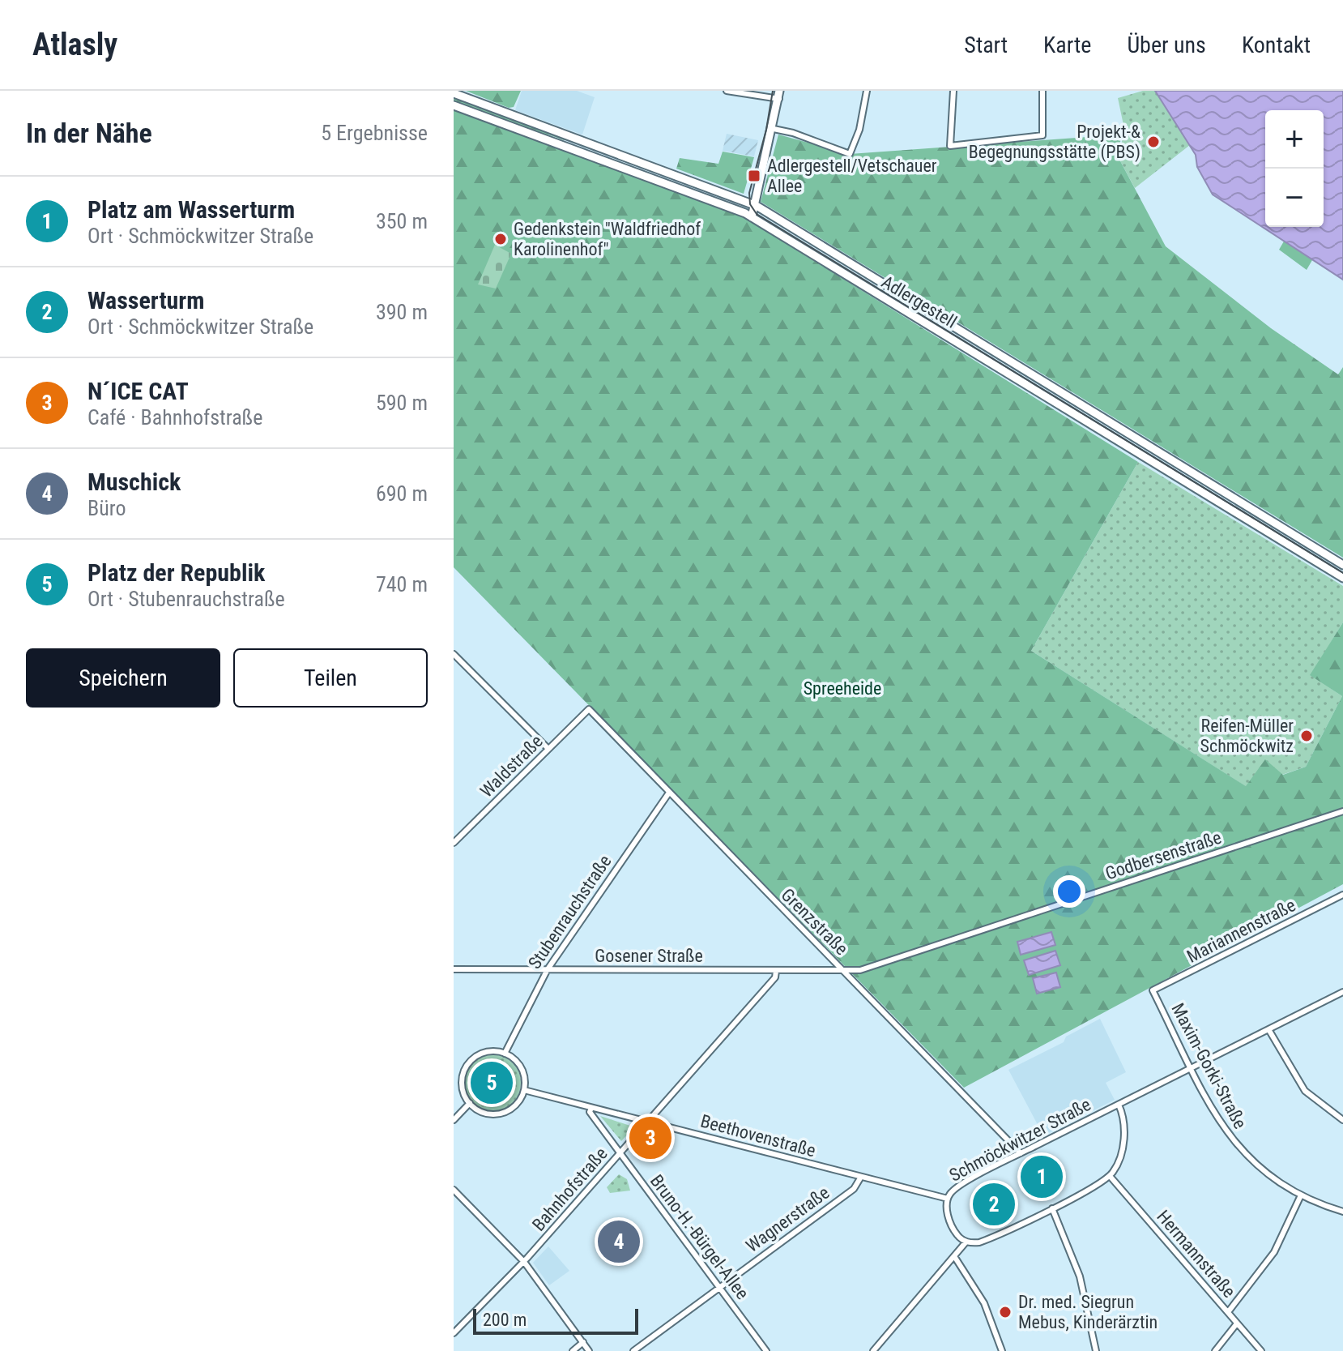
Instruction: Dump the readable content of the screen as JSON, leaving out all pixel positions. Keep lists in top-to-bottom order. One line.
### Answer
{"streets":{"main road":["Adlergestell"],"street":["Waldstraße","Godbersenstraße","Stubenrauchstraße","Grenzstraße","Mariannenstraße","Gosener Straße","Maxim-Gorki-Straße","Beethovenstraße","Schmöckwitzer Straße","Bahnhofstraße","Wagnerstraße","Bruno-H.-Bürgel-Allee","Hermannstraße"]},"crossings":[["Waldstraße","Grenzstraße"],["Godbersenstraße","Grenzstraße"],["Godbersenstraße","Gosener Straße"],["Stubenrauchstraße","Grenzstraße"],["Stubenrauchstraße","Gosener Straße"],["Stubenrauchstraße","Beethovenstraße"],["Grenzstraße","Gosener Straße"],["Grenzstraße","Schmöckwitzer Straße"],["Mariannenstraße","Maxim-Gorki-Straße"],["Gosener Straße","Bahnhofstraße"],["Maxim-Gorki-Straße","Schmöckwitzer Straße"],["Beethovenstraße","Schmöckwitzer Straße"],["Beethovenstraße","Bahnhofstraße"],["Beethovenstraße","Wagnerstraße"],["Beethovenstraße","Bruno-H.-Bürgel-Allee"],["Schmöckwitzer Straße","Hermannstraße"],["Bahnhofstraße","Bruno-H.-Bürgel-Allee"],["Wagnerstraße","Bruno-H.-Bürgel-Allee"]],"parks":["Spreeheide"],"places":{"other":["Projekt-& Begegnungsstätte (PBS)","Gedenkstein \"Waldfriedhof Karolinenhof\"","Reifen-Müller Schmöckwitz","Dr. med. Siegrun Mebus, Kinderärztin"],"transit":["Adlergestell/Vetschauer Allee"]},"scale_bar":"200 m","page":{"header":"Atlasly","nav":["Start","Karte","Über uns","Kontakt"],"heading":["In der Nähe","5 Ergebnisse"],"map_buttons":["+","−"],"list":[{"mark":"1","name":"Platz am Wasserturm","note":"Ort · Schmöckwitzer Straße","value":"350 m"},{"mark":"2","name":"Wasserturm","note":"Ort · Schmöckwitzer Straße","value":"390 m"},{"mark":"3","name":"N´ICE CAT","note":"Café · Bahnhofstraße","value":"590 m"},{"mark":"4","name":"Muschick","note":"Büro","value":"690 m"},{"mark":"5","name":"Platz der Republik","note":"Ort · Stubenrauchstraße","value":"740 m"}],"buttons":["Speichern","Teilen"],"pins":["5","3","1","2","4"],"scale":"200 m"}}
